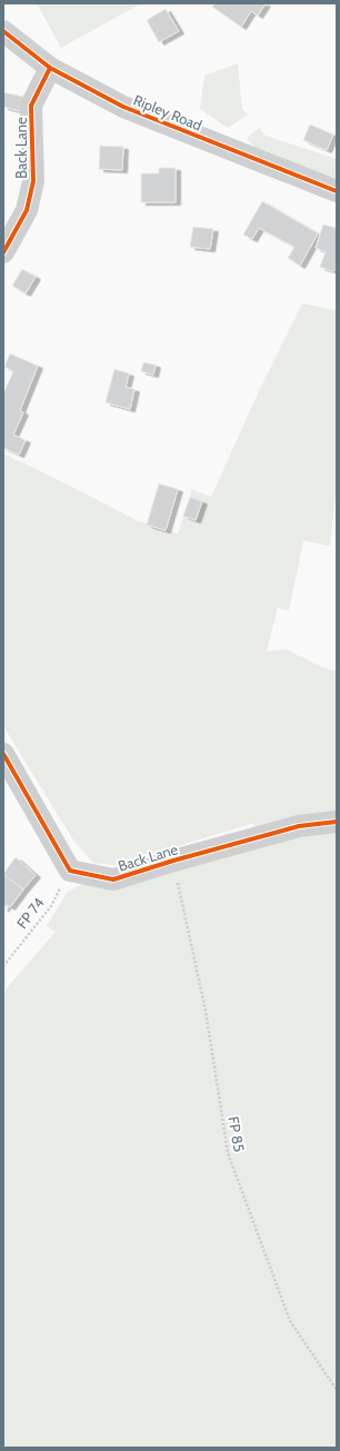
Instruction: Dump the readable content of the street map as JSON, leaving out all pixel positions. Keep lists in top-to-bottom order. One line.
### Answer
{"streets":{"street":["Ripley Road","Back Lane"],"path":["FP 74","FP 85"]},"crossings":[["Ripley Road","Back Lane"],["Back Lane","FP 74"],["Back Lane","FP 85"]]}
